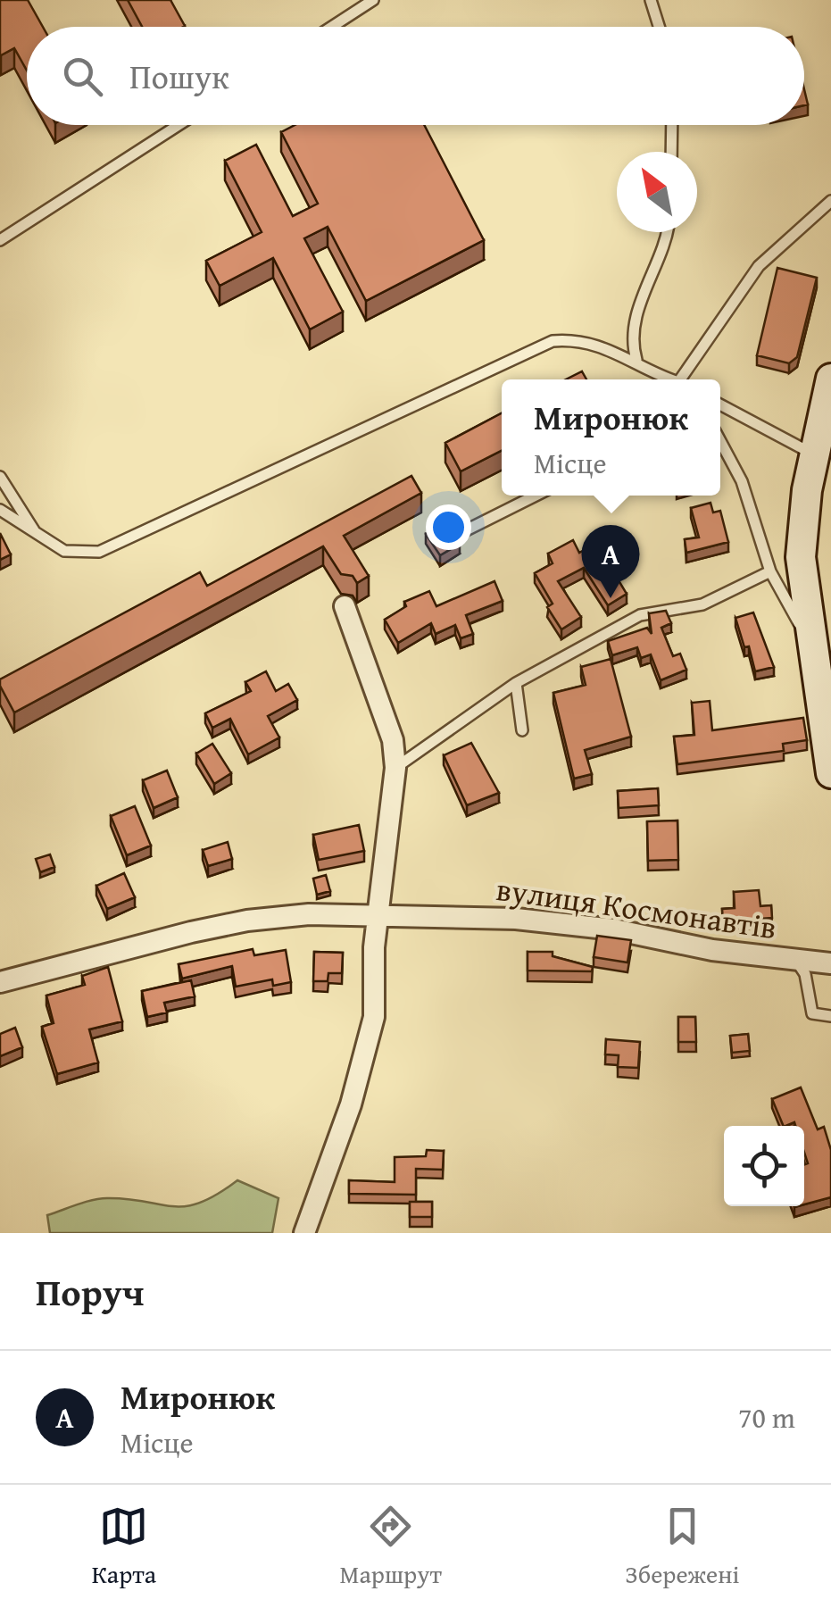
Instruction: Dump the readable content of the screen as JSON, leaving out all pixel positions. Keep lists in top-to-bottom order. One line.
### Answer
{"streets":{"street":["вулиця Космонавтів"]},"north":"top left","page":{"search":"Пошук","popup":["Миронюк","Місце"],"pins":"A","heading":"Поруч","list":[{"mark":"A","name":"Миронюк","note":"Місце","value":"70 m"}],"nav":["Карта","Маршрут","Збережені"]}}
